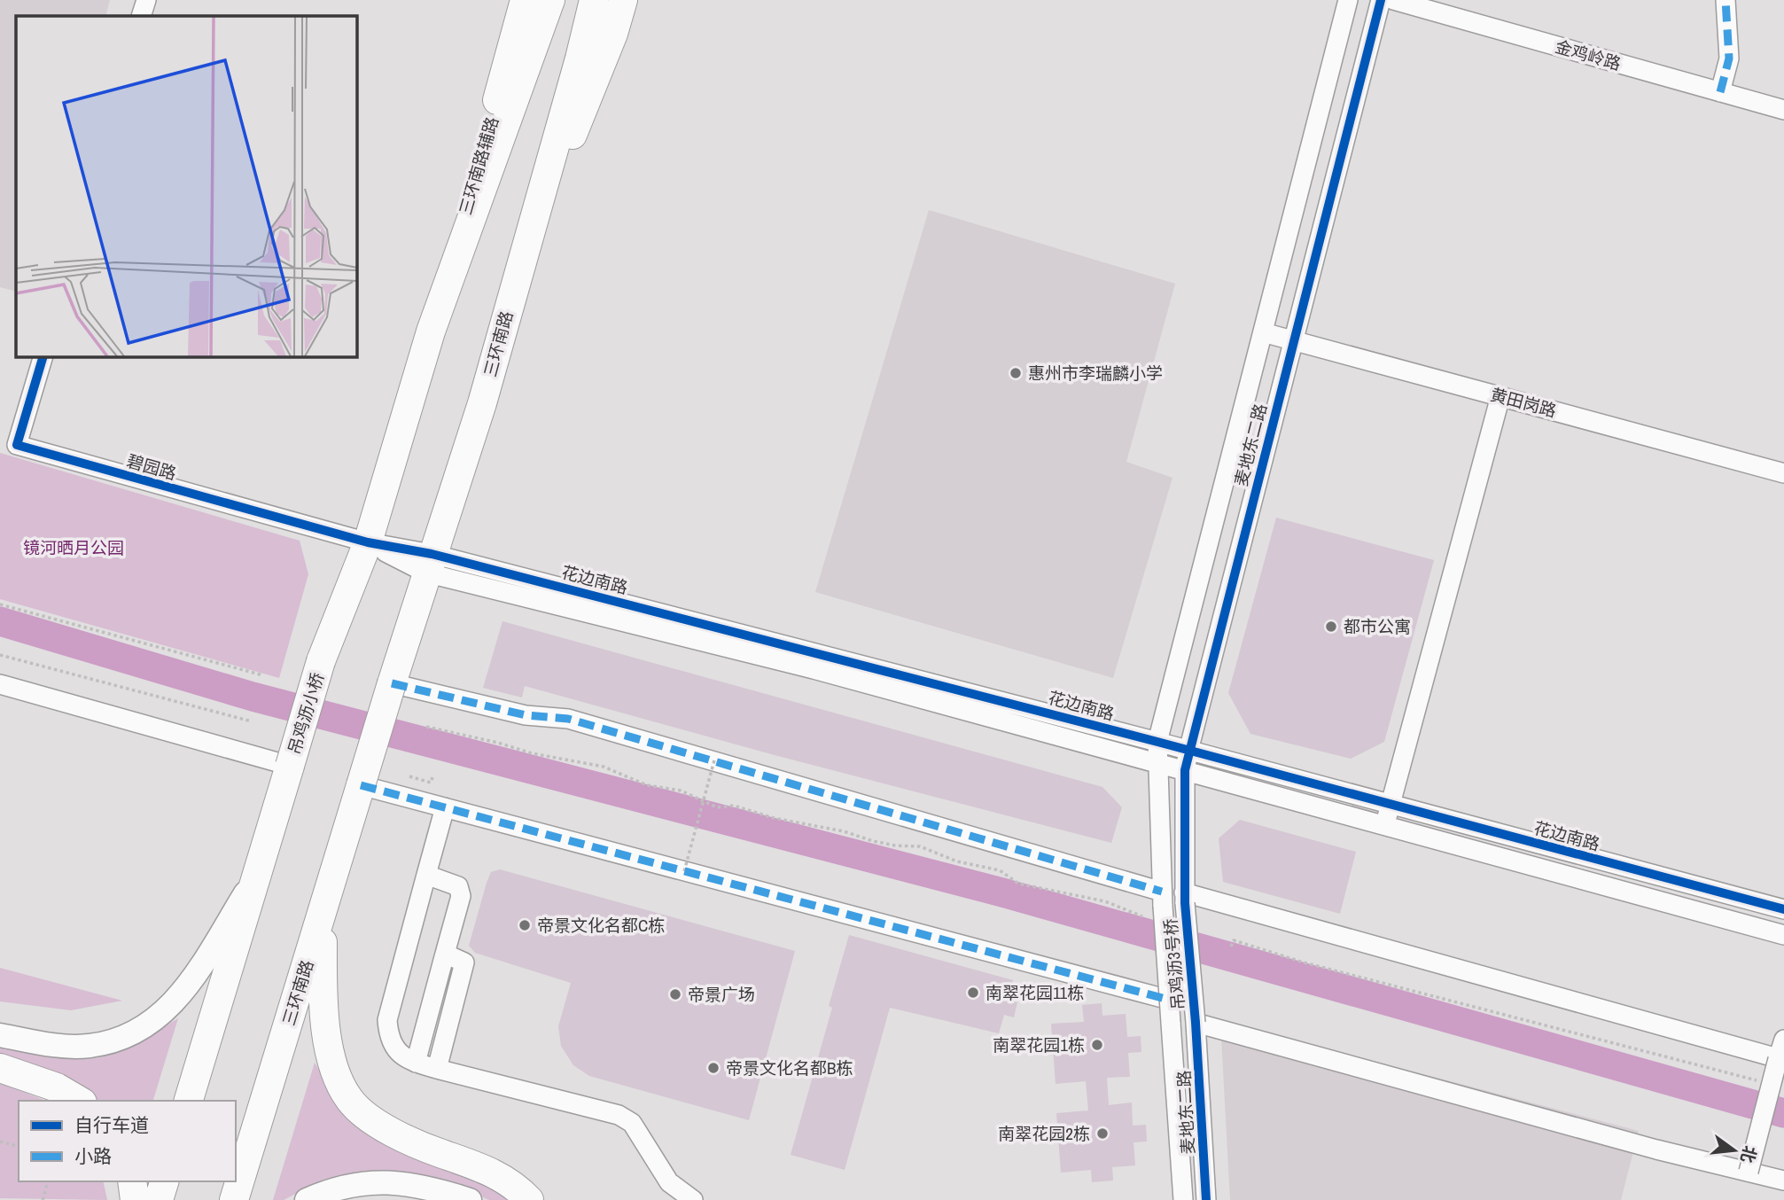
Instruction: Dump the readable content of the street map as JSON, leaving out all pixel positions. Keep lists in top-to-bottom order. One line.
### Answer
{"streets":{"highway":["三环南路辅路","三环南路","吊鸡沥小桥"],"street":["金鸡岭路","黄田岗路","麦地东二路","碧园路","花边南路","吊鸡沥3号桥"]},"crossings":[["三环南路","花边南路"],["黄田岗路","麦地东二路"],["麦地东二路","花边南路"],["麦地东二路","吊鸡沥3号桥"],["碧园路","花边南路"],["碧园路","吊鸡沥小桥"],["花边南路","吊鸡沥小桥"]],"parks":["镜河晒月公园"],"places":["惠州市李瑞麟小学","都市公寓","帝景文化名都C栋","南翠花园11栋","帝景广场","南翠花园1栋","帝景文化名都B栋","南翠花园2栋"],"legend":["自行车道","小路"],"north":"right"}
